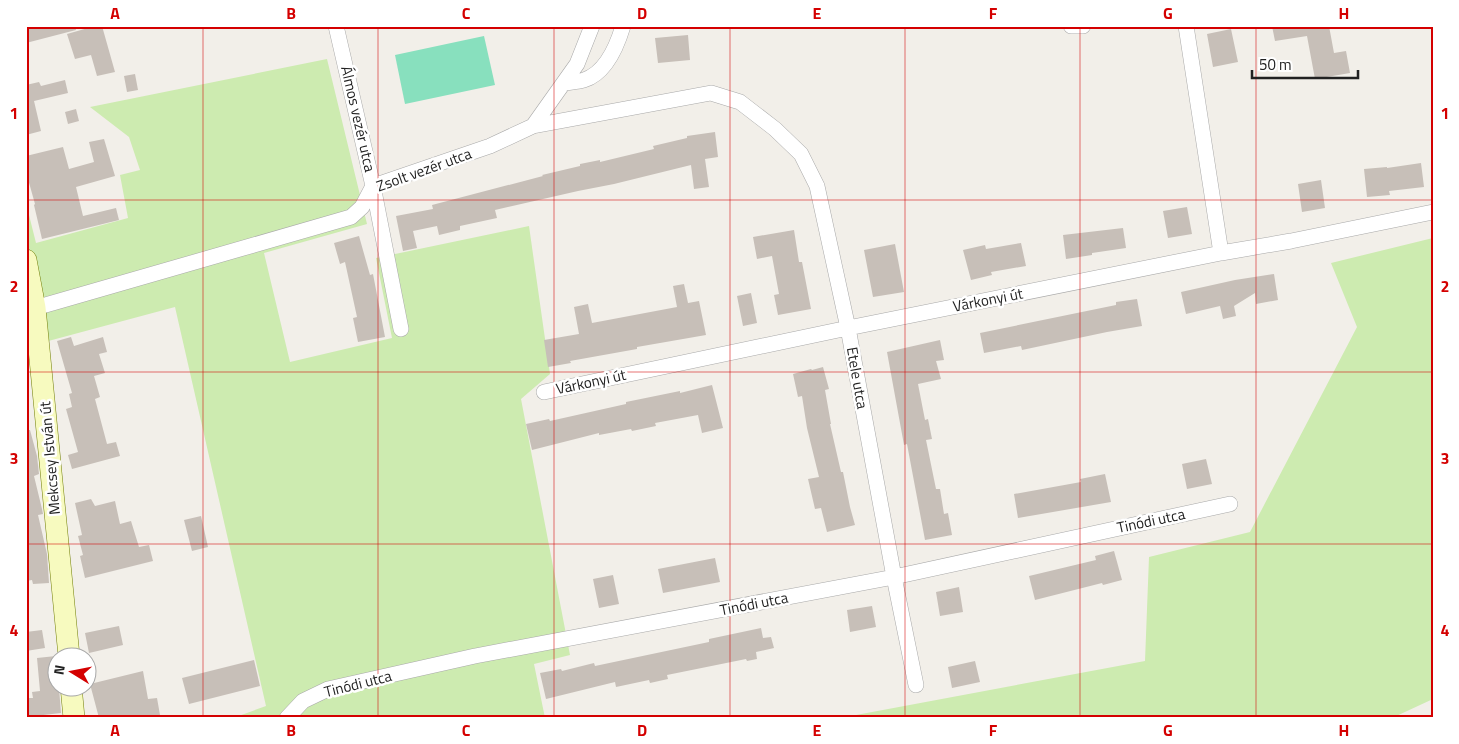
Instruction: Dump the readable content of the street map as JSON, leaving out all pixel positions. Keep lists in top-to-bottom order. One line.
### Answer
{"streets":{"street":["Álmos vezér utca","Zsolt vezér utca","Várkonyi út","Etele utca","Mekcsey István út","Tinódi utca"]},"crossings":[["Álmos vezér utca","Zsolt vezér utca"],["Zsolt vezér utca","Etele utca"],["Zsolt vezér utca","Mekcsey István út"],["Várkonyi út","Etele utca"],["Etele utca","Tinódi utca"]],"scale_bar":"50 m","north":"left","grid":{"columns":["A","B","C","D","E","F","G","H"],"rows":["1","2","3","4"]}}
